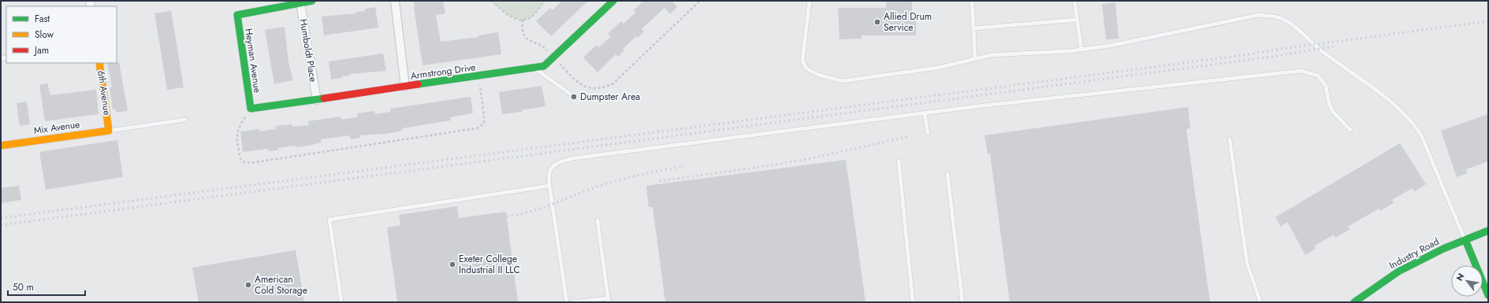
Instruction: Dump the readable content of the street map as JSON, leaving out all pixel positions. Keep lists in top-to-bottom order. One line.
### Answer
{"streets":{"street":["Humboldt Place","Heyman Avenue","Armstrong Drive","6th Avenue","Mix Avenue","Industry Road"]},"crossings":[["Humboldt Place","Heyman Avenue"],["Humboldt Place","Armstrong Drive"],["Heyman Avenue","Armstrong Drive"],["6th Avenue","Mix Avenue"]],"places":["Allied Drum Service","Dumpster Area","Exeter College Industrial II LLC","American Cold Storage"],"legend":["Fast","Slow","Jam"],"scale_bar":"50 m","north":"top left"}
